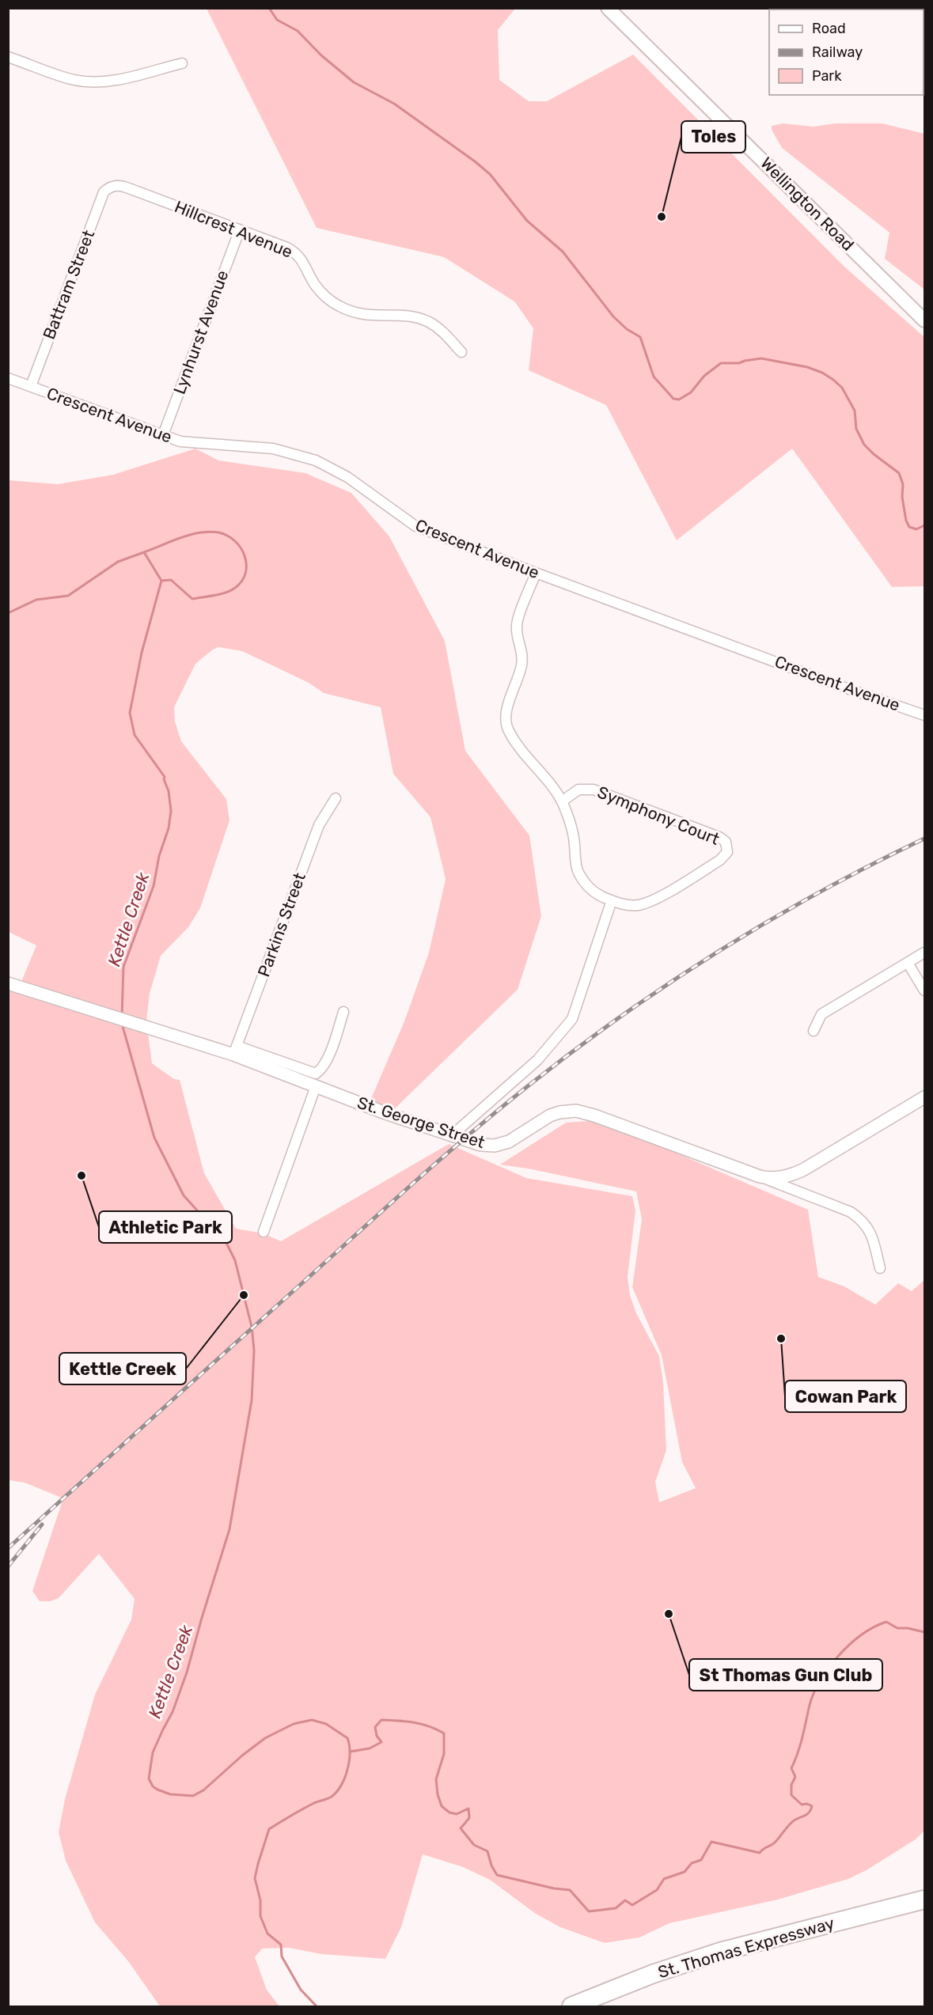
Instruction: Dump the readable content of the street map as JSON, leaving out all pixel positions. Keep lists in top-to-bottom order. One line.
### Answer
{"streets":{"highway":["St. Thomas Expressway"],"main road":["Wellington Road"],"street":["Hillcrest Avenue","Battram Street","Lynhurst Avenue","Crescent Avenue","Symphony Court","Parkins Street","St. George Street"]},"crossings":[["Hillcrest Avenue","Battram Street"],["Hillcrest Avenue","Lynhurst Avenue"],["Battram Street","Crescent Avenue"],["Lynhurst Avenue","Crescent Avenue"],["Crescent Avenue","Symphony Court"],["Parkins Street","St. George Street"]],"water":["Kettle Creek"],"places":["Toles","Athletic Park","Kettle Creek","Cowan Park","St Thomas Gun Club"],"legend":["Road","Railway","Park"]}
